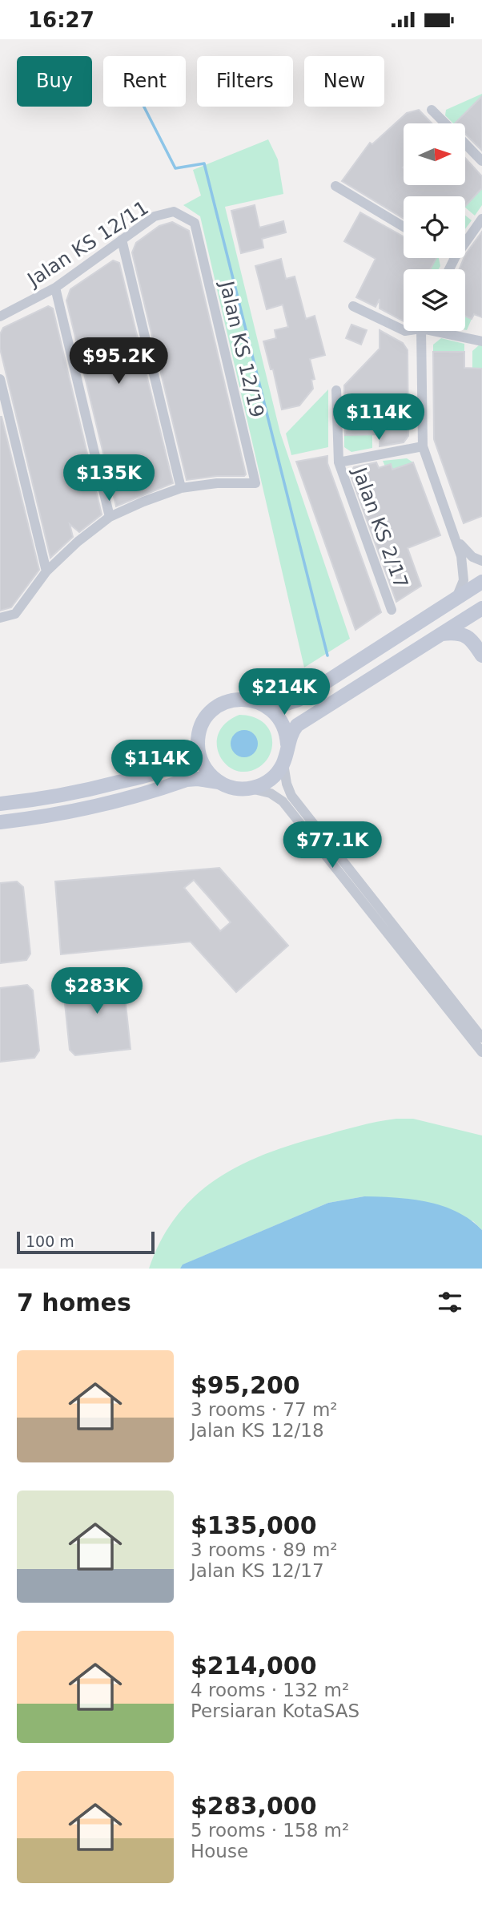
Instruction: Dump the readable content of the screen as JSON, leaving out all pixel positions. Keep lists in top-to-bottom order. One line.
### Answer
{"streets":{"street":["Jalan KS 12/11","Jalan KS 12/19","Jalan KS 2/17"]},"crossings":[["Jalan KS 12/11","Jalan KS 12/19"]],"scale_bar":"100 m","north":"right","page":{"status":"16:27","chip":["Buy","Rent","Filters","New"],"price":["$95.2K","$114K","$135K","$214K","$114K","$77.1K","$283K"],"scale":"100 m","heading":"7 homes","list":[{"name":"$95,200","note":"3 rooms · 77 m² · Jalan KS 12/18"},{"name":"$135,000","note":"3 rooms · 89 m² · Jalan KS 12/17"},{"name":"$214,000","note":"4 rooms · 132 m² · Persiaran KotaSAS"},{"name":"$283,000","note":"5 rooms · 158 m² · House"}]}}
